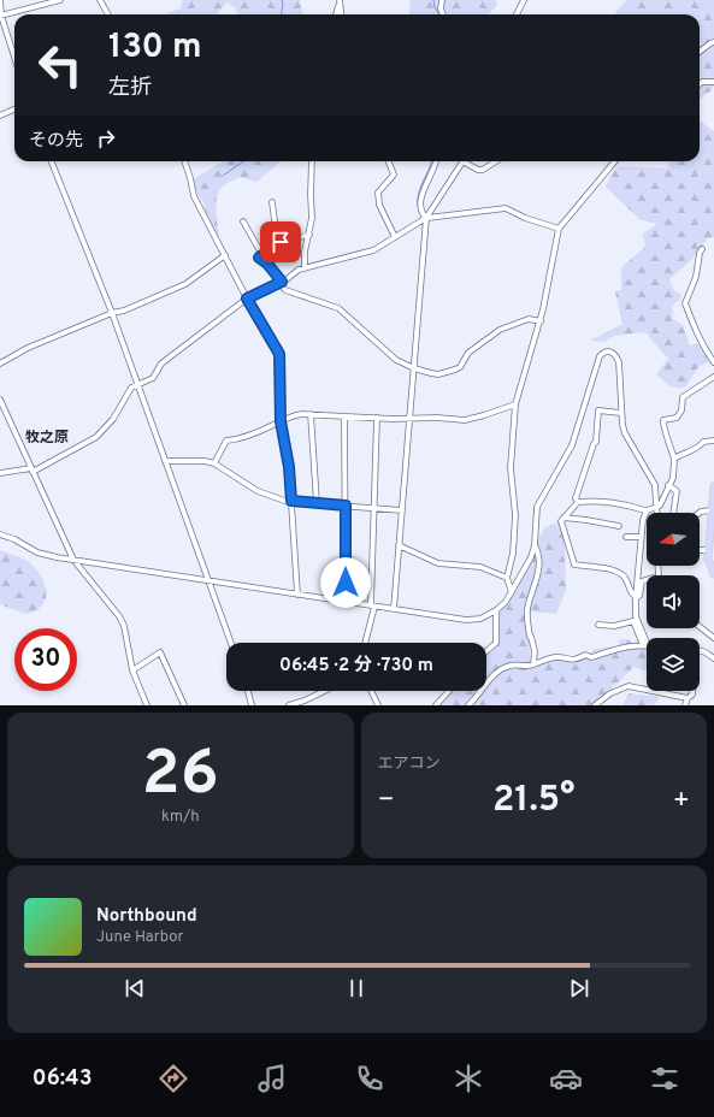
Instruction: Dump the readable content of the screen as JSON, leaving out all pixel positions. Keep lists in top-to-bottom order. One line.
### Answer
{"districts":["牧之原"],"north":"left","page":{"turn":["130 m","左折"],"then":"その先","limit":"30","trip":"06:45 · 2 分 · 730 m","tile":[["26","km/h"],"エアコン"],"heat":["−","21.5°","+"],"song":["Northbound","June Harbor"],"tabs":"06:43"}}
